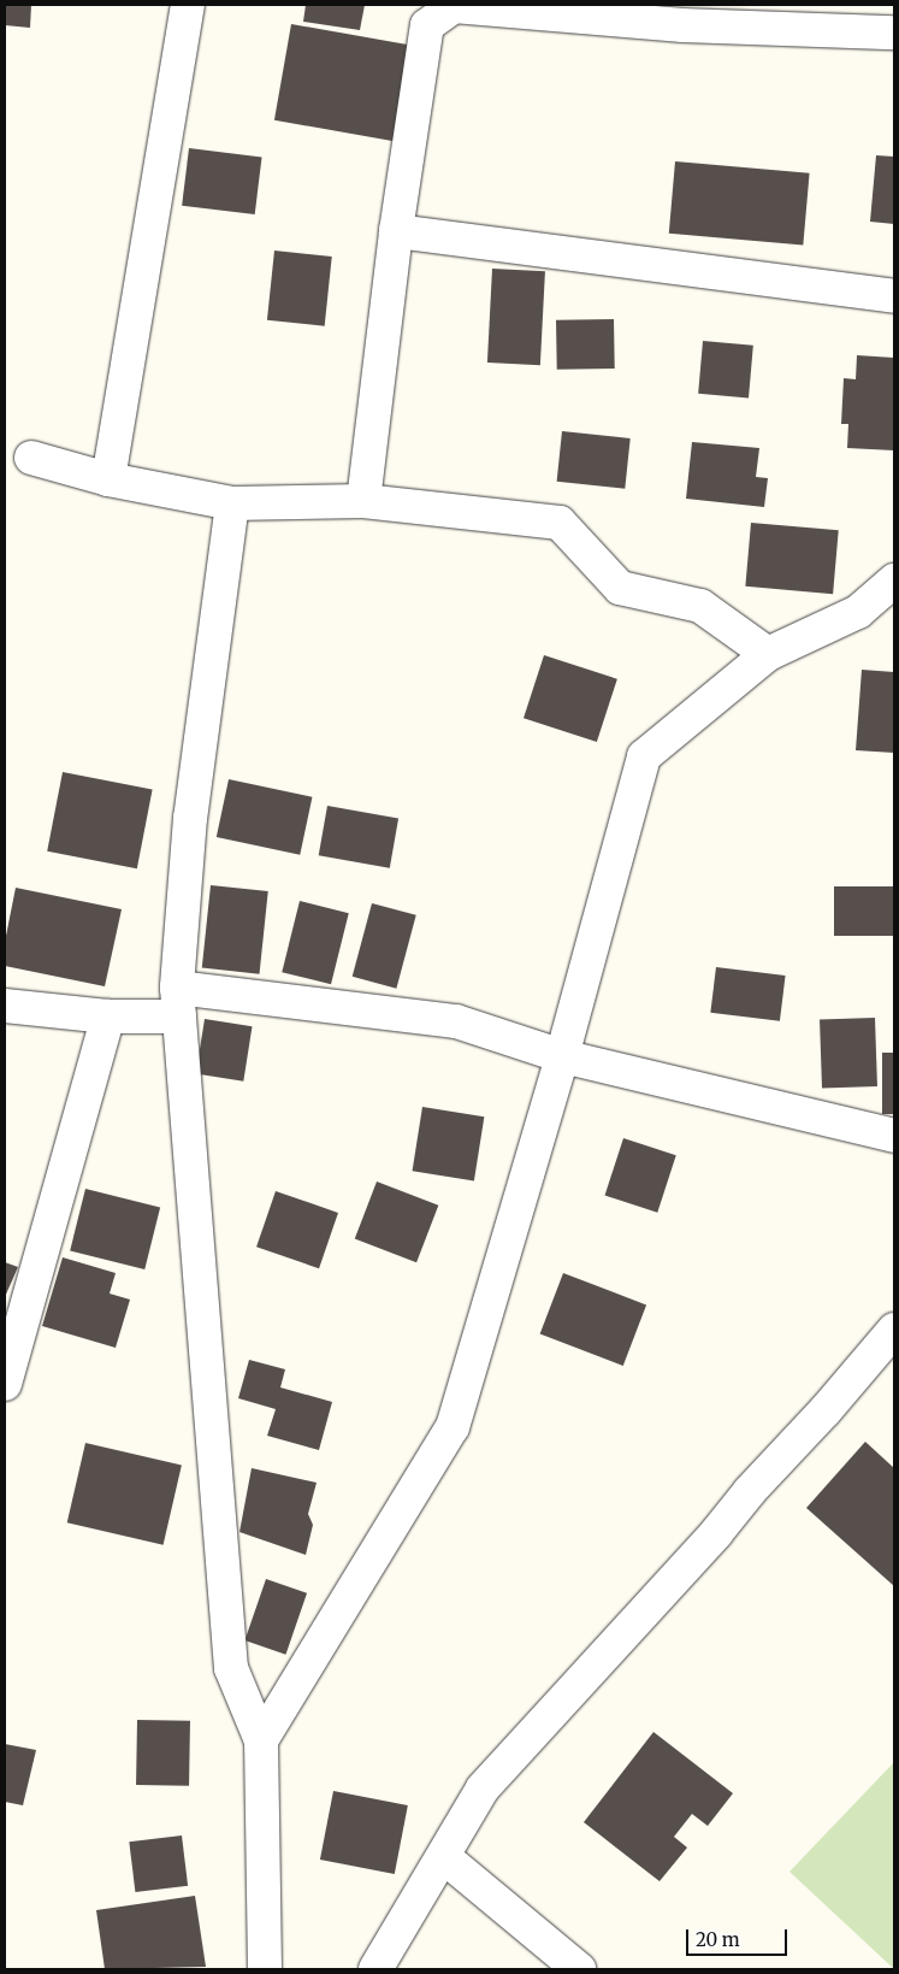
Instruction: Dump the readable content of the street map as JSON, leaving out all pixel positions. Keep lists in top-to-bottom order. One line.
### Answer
{"scale_bar":"20 m"}
